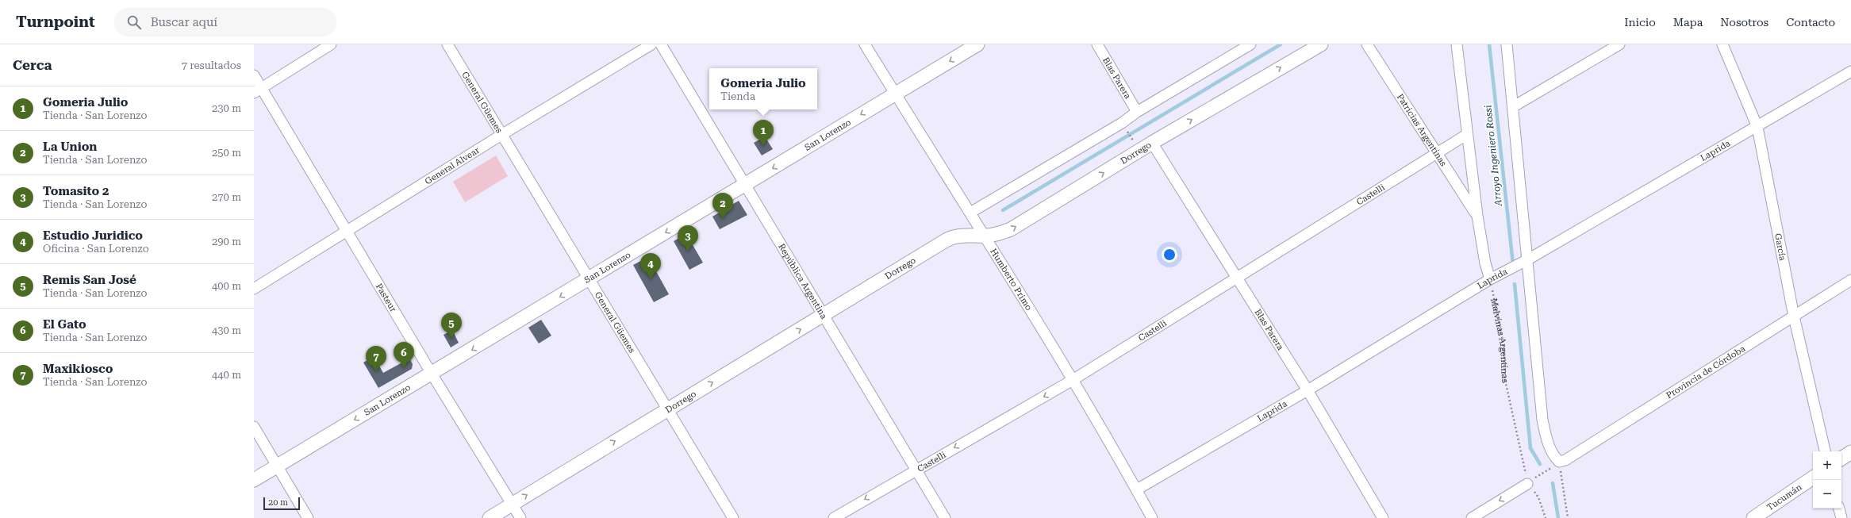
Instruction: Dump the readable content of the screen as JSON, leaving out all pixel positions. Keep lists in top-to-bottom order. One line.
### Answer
{"streets":{"street":["Blas Parera","General Güemes","Patricias Argentinas","San Lorenzo","Laprida","Dorrego","General Alvear","Castelli","García","Humberto Primo","República Argentina","Pasteur","Provincia de Córdoba","Tucumán"],"path":["Malvinas Argentinas"]},"crossings":[["Blas Parera","Laprida"],["Blas Parera","Dorrego"],["Blas Parera","Castelli"],["General Güemes","San Lorenzo"],["General Güemes","Dorrego"],["General Güemes","General Alvear"],["Patricias Argentinas","Castelli"],["San Lorenzo","Humberto Primo"],["San Lorenzo","República Argentina"],["San Lorenzo","Pasteur"],["Laprida","García"],["Laprida","Humberto Primo"],["Laprida","Malvinas Argentinas"],["Dorrego","Humberto Primo"],["Dorrego","República Argentina"],["Dorrego","Pasteur"],["General Alvear","Pasteur"],["Castelli","Humberto Primo"],["Castelli","República Argentina"],["García","Provincia de Córdoba"]],"one_way":["San Lorenzo","Castelli"],"water":["Arroyo Ingeniero Rossi"],"scale_bar":"20 m","page":{"header":"Turnpoint","search":"Buscar aquí","nav":["Inicio","Mapa","Nosotros","Contacto"],"heading":["Cerca","7 resultados"],"popup":["Gomeria Julio","Tienda"],"list":[{"mark":"1","name":"Gomeria Julio","note":"Tienda · San Lorenzo","value":"230 m"},{"mark":"2","name":"La Union","note":"Tienda · San Lorenzo","value":"250 m"},{"mark":"3","name":"Tomasito 2","note":"Tienda · San Lorenzo","value":"270 m"},{"mark":"4","name":"Estudio Juridico","note":"Oficina · San Lorenzo","value":"290 m"},{"mark":"5","name":"Remis San José","note":"Tienda · San Lorenzo","value":"400 m"},{"mark":"6","name":"El Gato","note":"Tienda · San Lorenzo","value":"430 m"},{"mark":"7","name":"Maxikiosco","note":"Tienda · San Lorenzo","value":"440 m"}],"pins":["1","2","3","4","5","6","7"],"map_buttons":["+","−"],"scale":"20 m"}}
